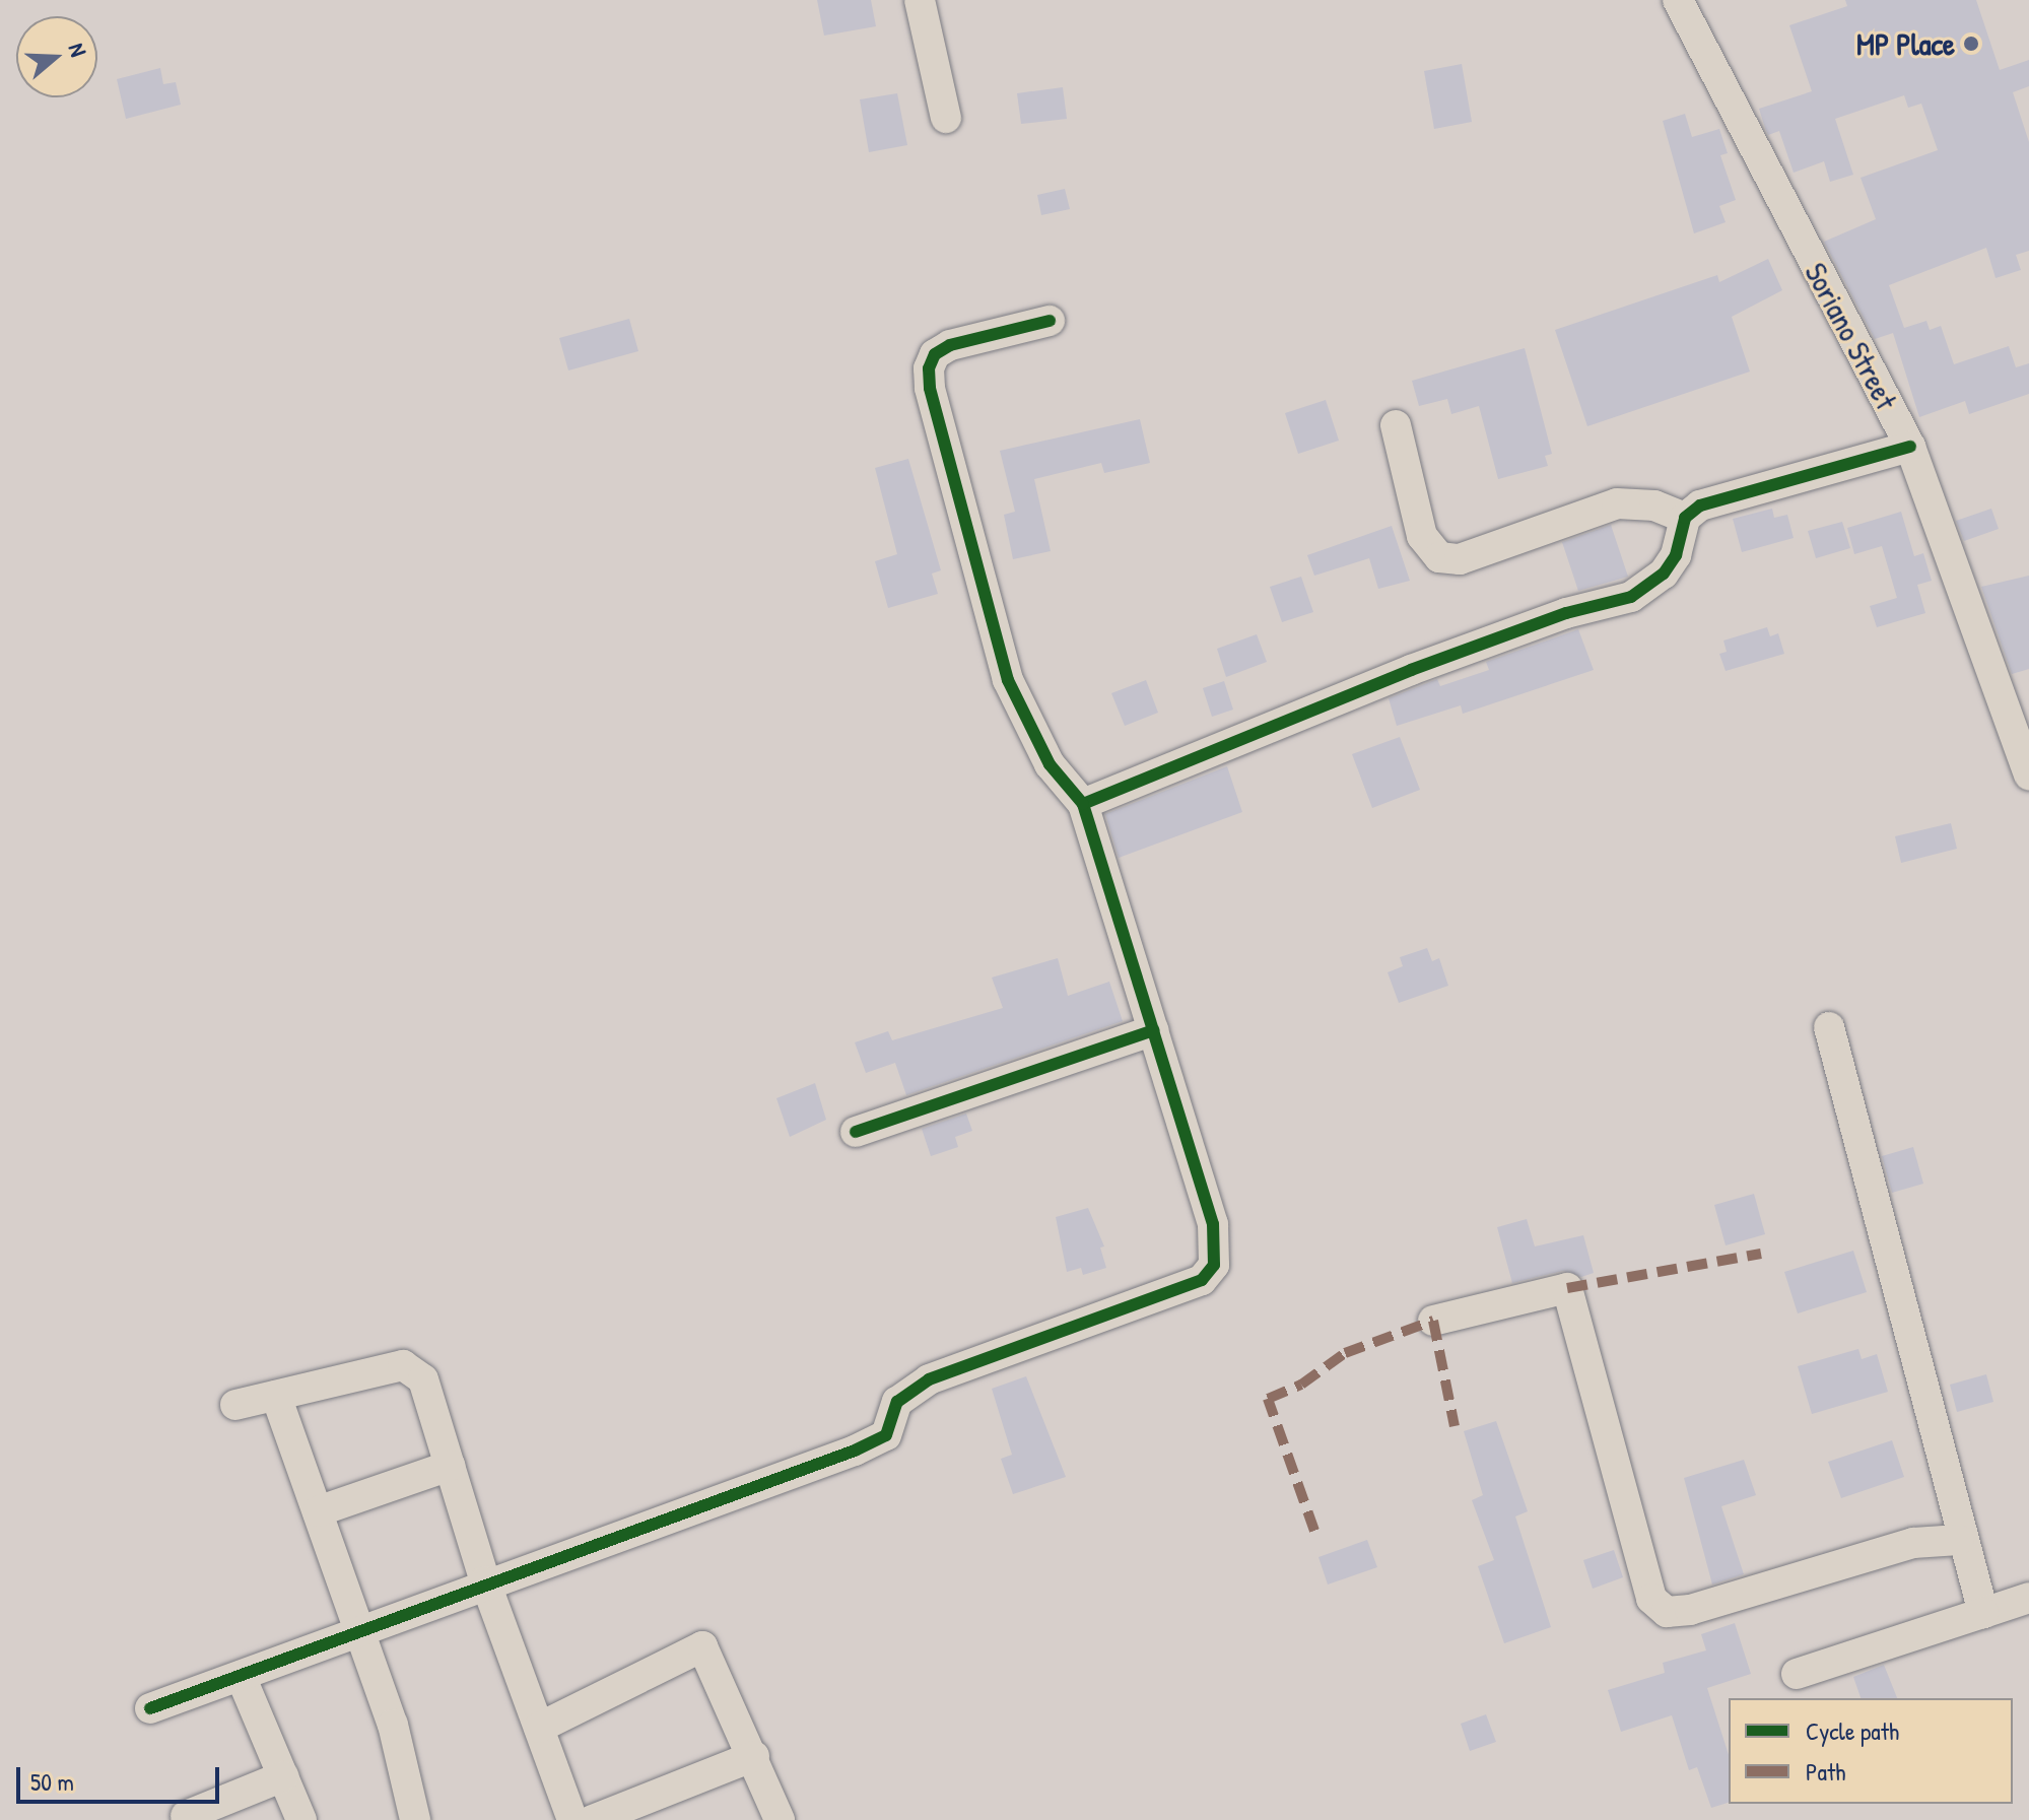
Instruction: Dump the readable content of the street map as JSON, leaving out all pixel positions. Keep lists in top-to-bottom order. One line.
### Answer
{"streets":{"street":["Soriano Street"]},"places":["MP Place"],"legend":["Cycle path","Path"],"scale_bar":"50 m","north":"right"}
